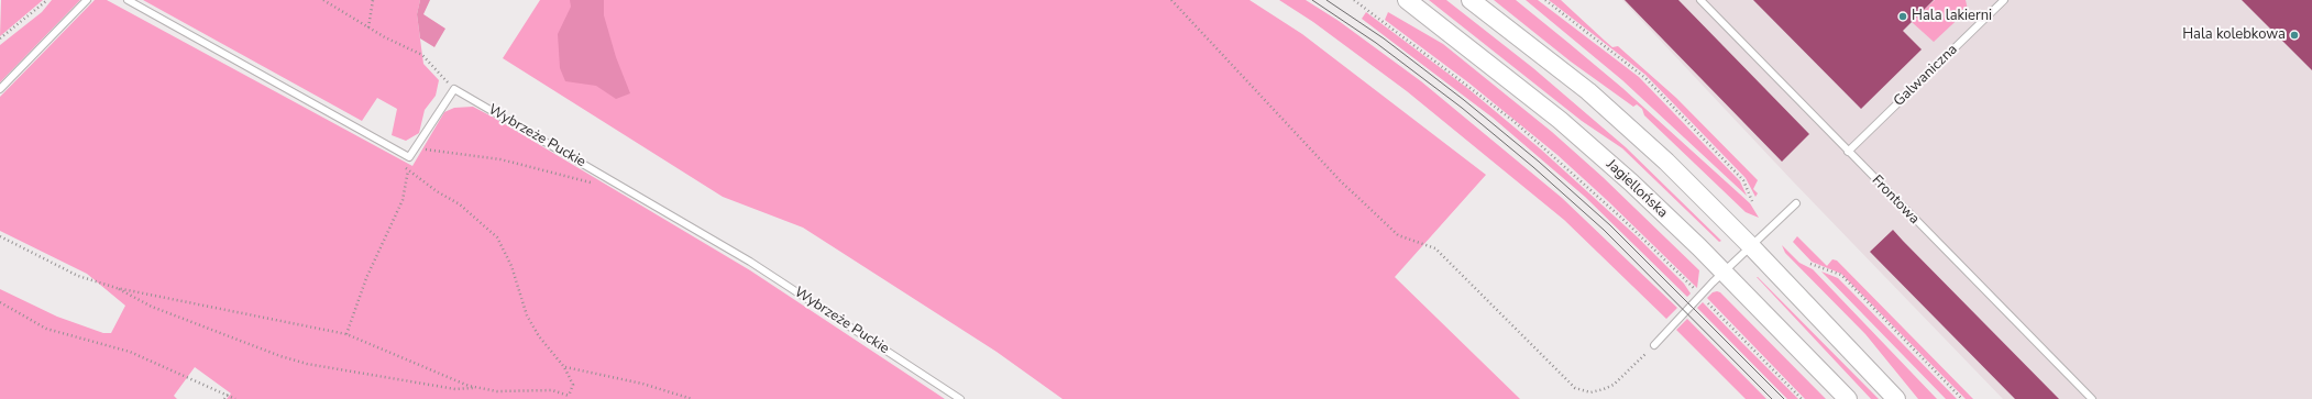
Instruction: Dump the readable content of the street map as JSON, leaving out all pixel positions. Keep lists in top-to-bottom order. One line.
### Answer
{"streets":{"main road":["Jagiellońska"],"lane":["Galwaniczna","Wybrzeże Puckie","Frontowa"]},"crossings":[["Galwaniczna","Frontowa"]],"places":["Hala lakierni","Hala kolebkowa"]}
